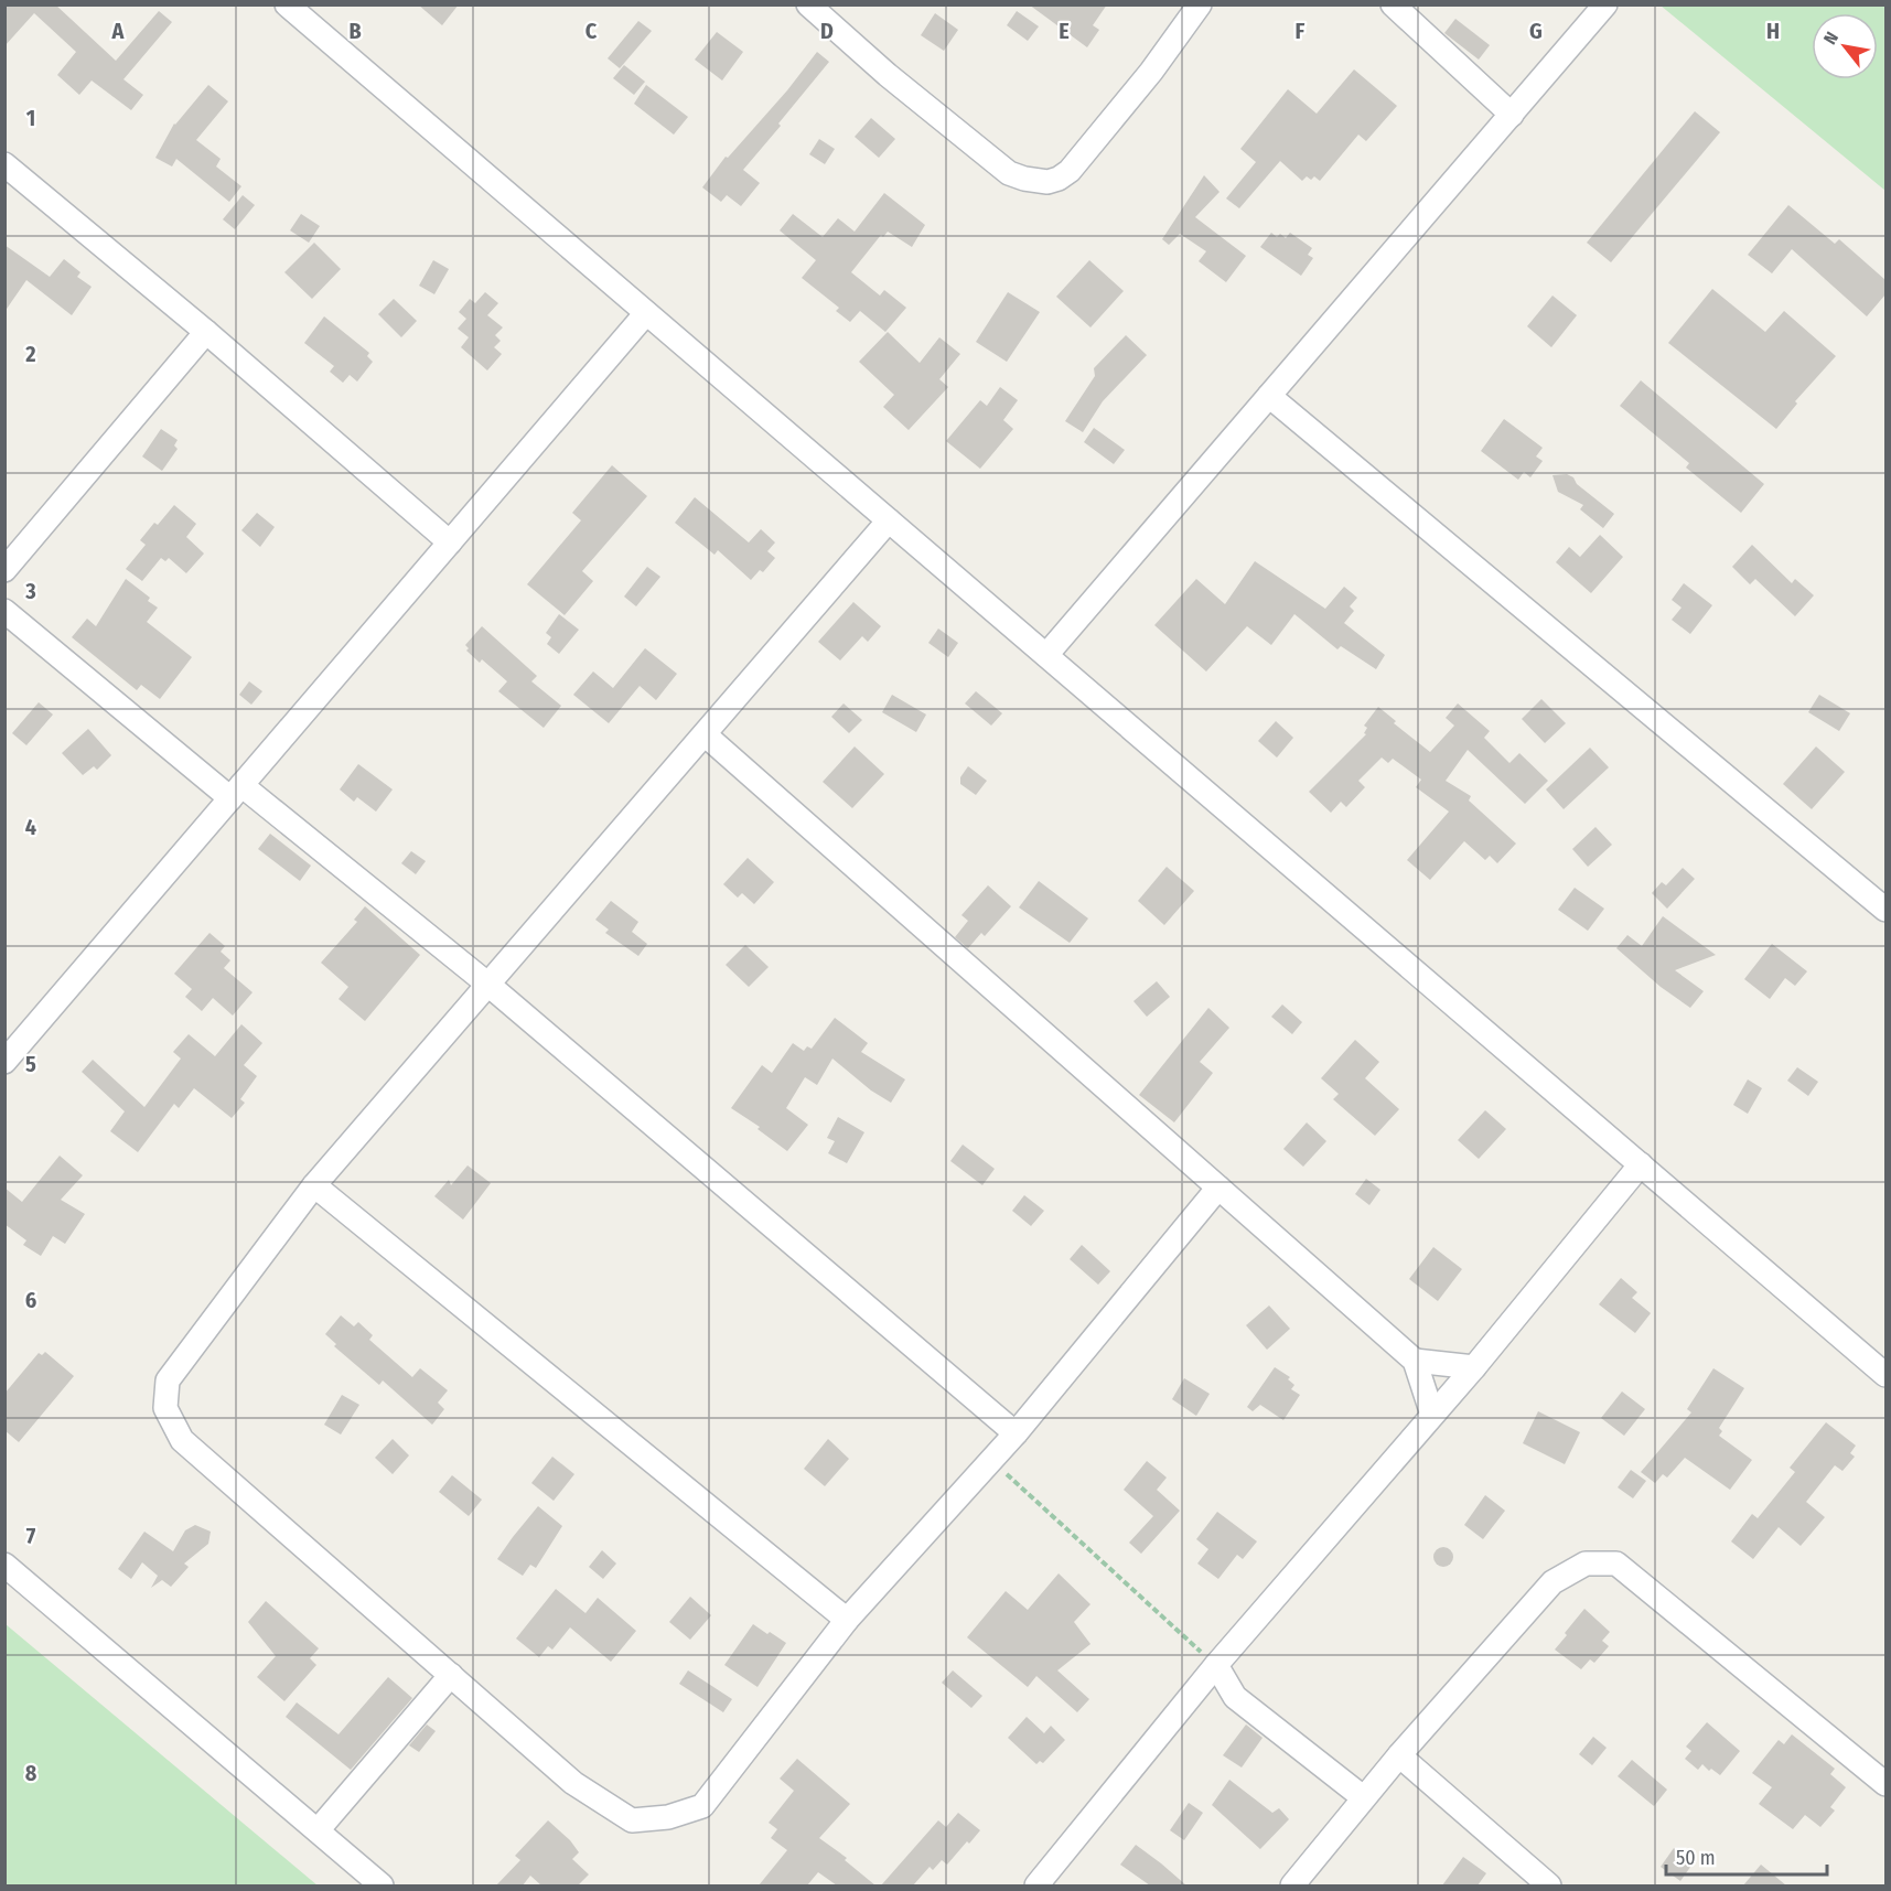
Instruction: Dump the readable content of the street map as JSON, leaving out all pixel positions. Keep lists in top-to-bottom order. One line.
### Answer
{"scale_bar":"50 m","north":"top left","grid":{"columns":["A","B","C","D","E","F","G","H"],"rows":["1","2","3","4","5","6","7","8"]}}
